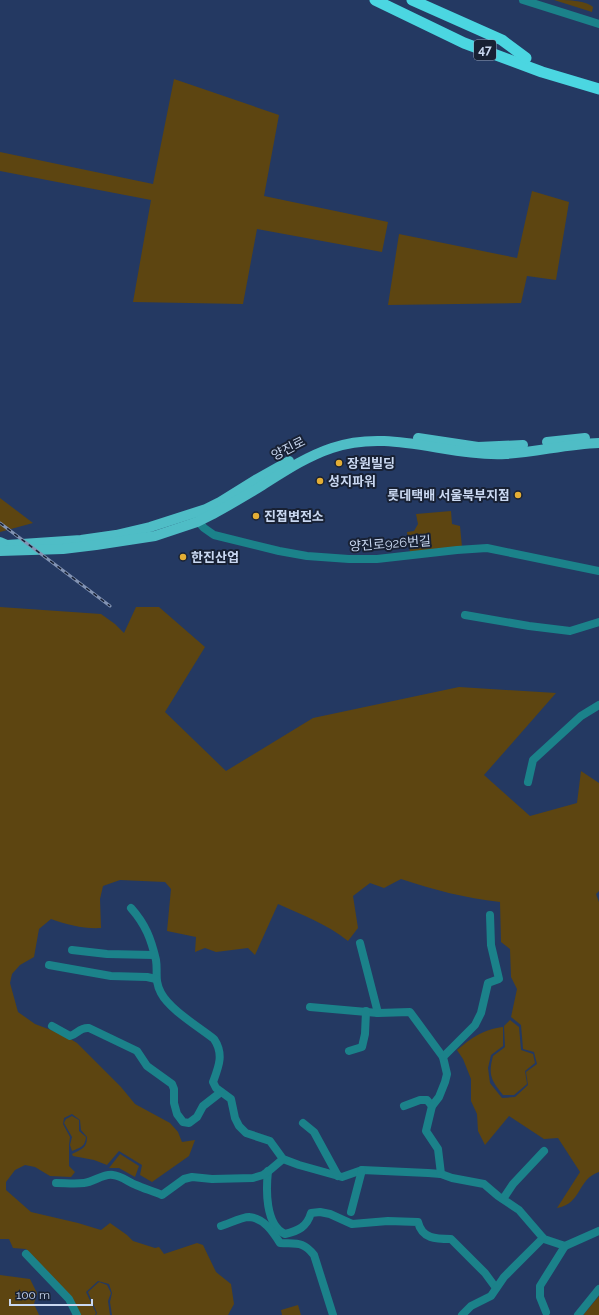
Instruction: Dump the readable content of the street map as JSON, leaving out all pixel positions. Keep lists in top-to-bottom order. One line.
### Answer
{"streets":{"highway":["47"],"main road":["양진로"],"street":["양진로926번길"]},"crossings":[["양진로","양진로926번길"]],"places":["장원빌딩","성지파워","롯데택배 서울북부지점","진접변전소","한진산업"],"scale_bar":"100 m"}
